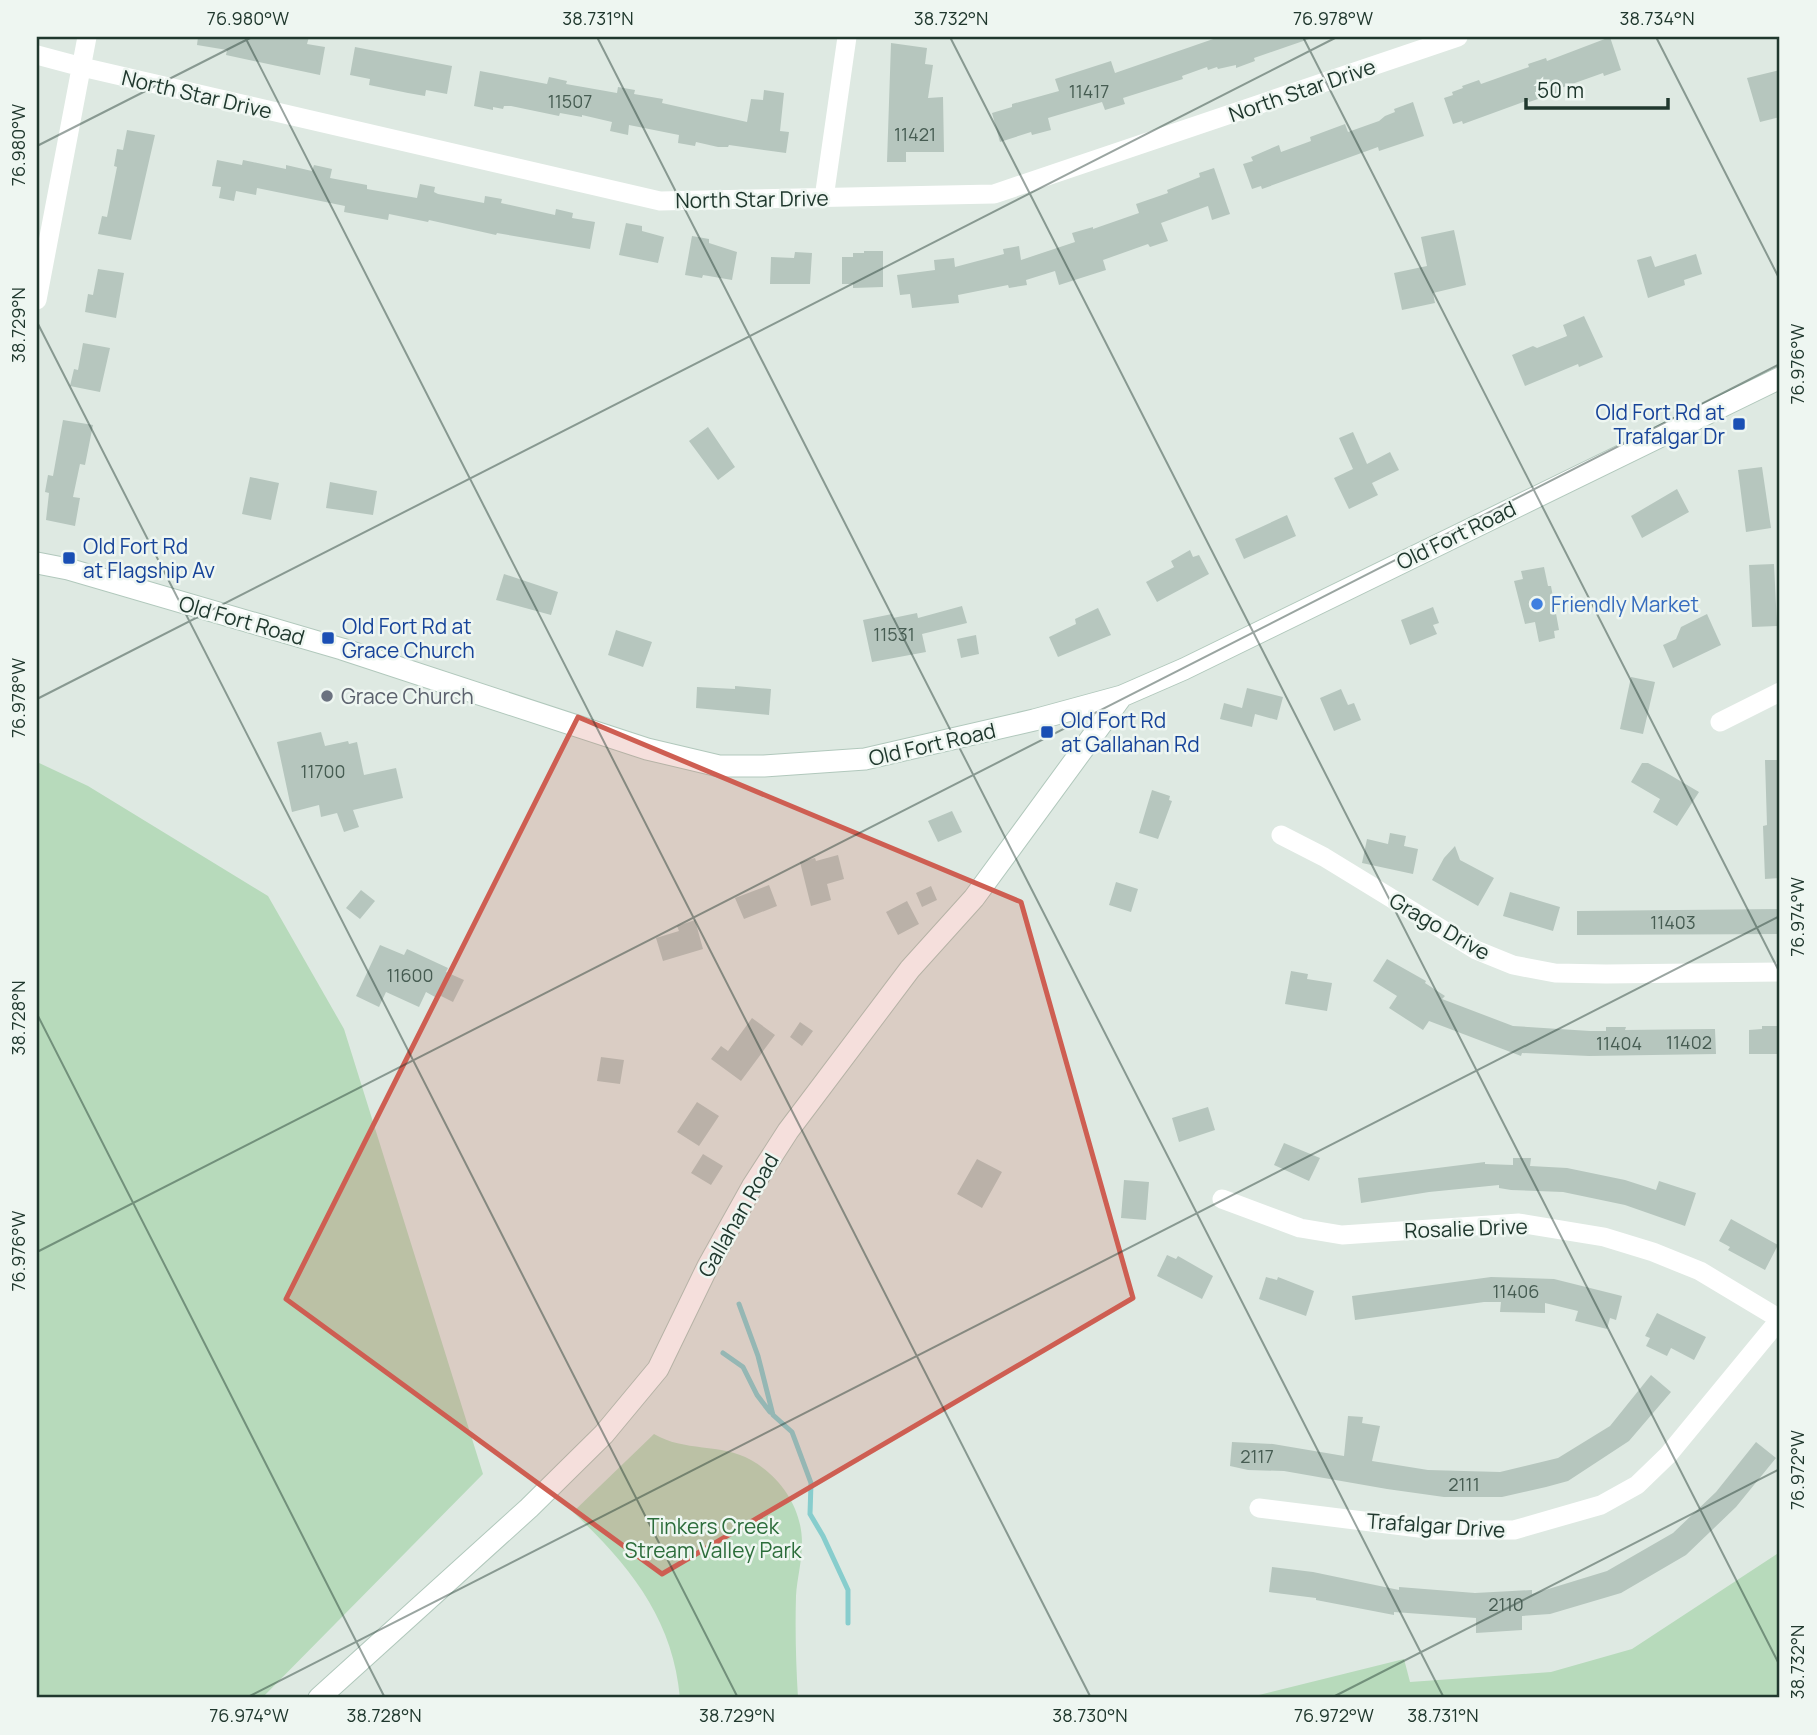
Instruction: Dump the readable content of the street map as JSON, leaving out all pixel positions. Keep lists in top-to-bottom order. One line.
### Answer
{"streets":{"main road":["Old Fort Road","Gallahan Road"],"street":["North Star Drive","Grago Drive","Rosalie Drive","Trafalgar Drive"]},"crossings":[["Old Fort Road","Gallahan Road"],["Rosalie Drive","Trafalgar Drive"]],"parks":["Tinkers Creek Stream Valley Park"],"places":{"transit":["Old Fort Rd at Trafalgar Dr","Old Fort Rd at Flagship Av","Old Fort Rd at Grace Church","Old Fort Rd at Gallahan Rd"],"other":["Friendly Market","Grace Church"]},"house_numbers":["11417","11507","11421","11531","11700","11403","11600","11402","11404","11406","2117","2111","2110"],"scale_bar":"50 m","coordinates":["76.980°W","38.731°N","38.732°N","76.978°W","38.734°N","38.729°N","76.976°W","76.974°W","38.728°N","76.972°W","38.730°N"]}
